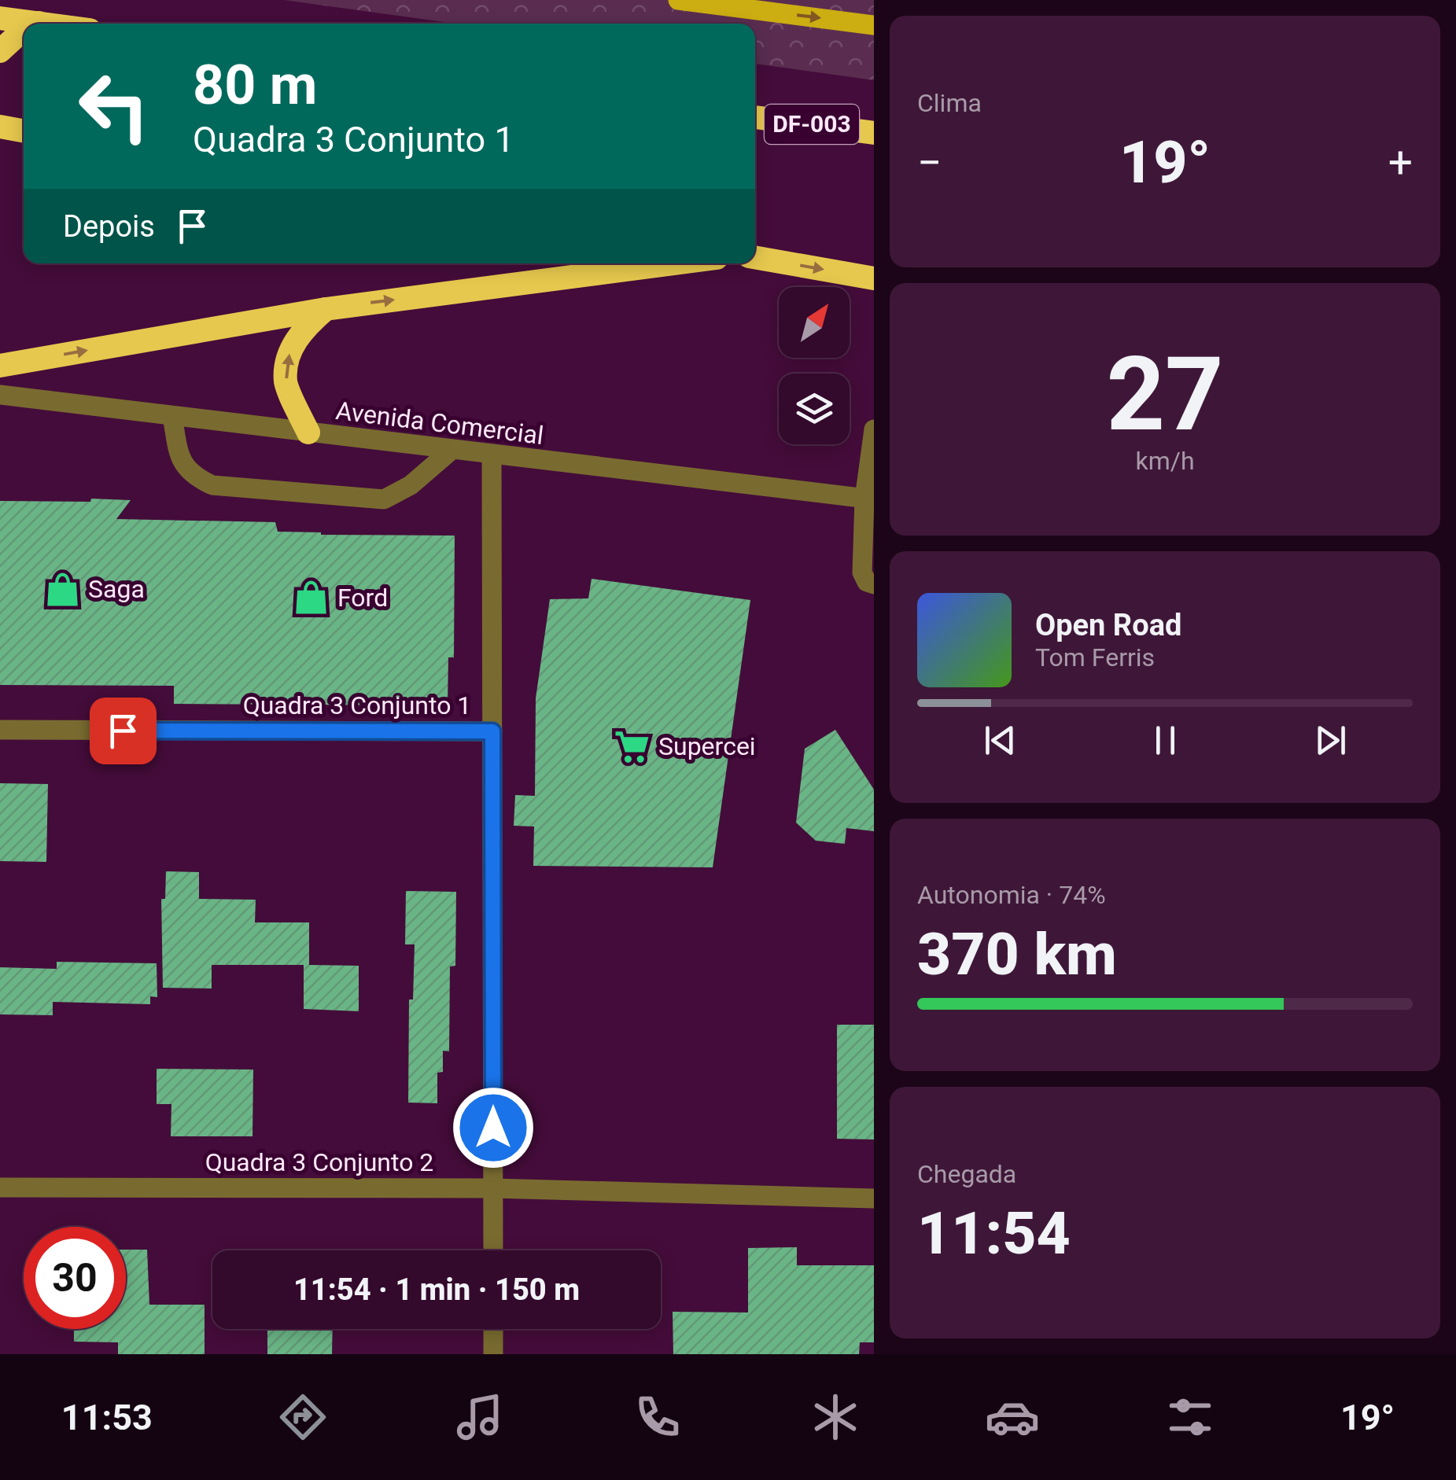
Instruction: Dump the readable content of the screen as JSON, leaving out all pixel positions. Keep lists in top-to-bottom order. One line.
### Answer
{"streets":{"highway":["DF-003"],"street":["Avenida Comercial","Quadra 3 Conjunto 1","Quadra 3 Conjunto 2"]},"crossings":[["Quadra 3 Conjunto 1","Quadra 3 Conjunto 2"]],"places":{"shop":["Saga","Ford"],"supermarket":["Supercei"]},"north":"top right","page":{"tile":["Clima",["27","km/h"],["Autonomia · 74%","370 km"],["Chegada","11:54"]],"turn":["80 m","Quadra 3 Conjunto 1"],"heat":["−","19°","+"],"then":"Depois","song":["Open Road","Tom Ferris"],"limit":"30","trip":"11:54 · 1 min · 150 m","tabs":["11:53","19°"]}}
